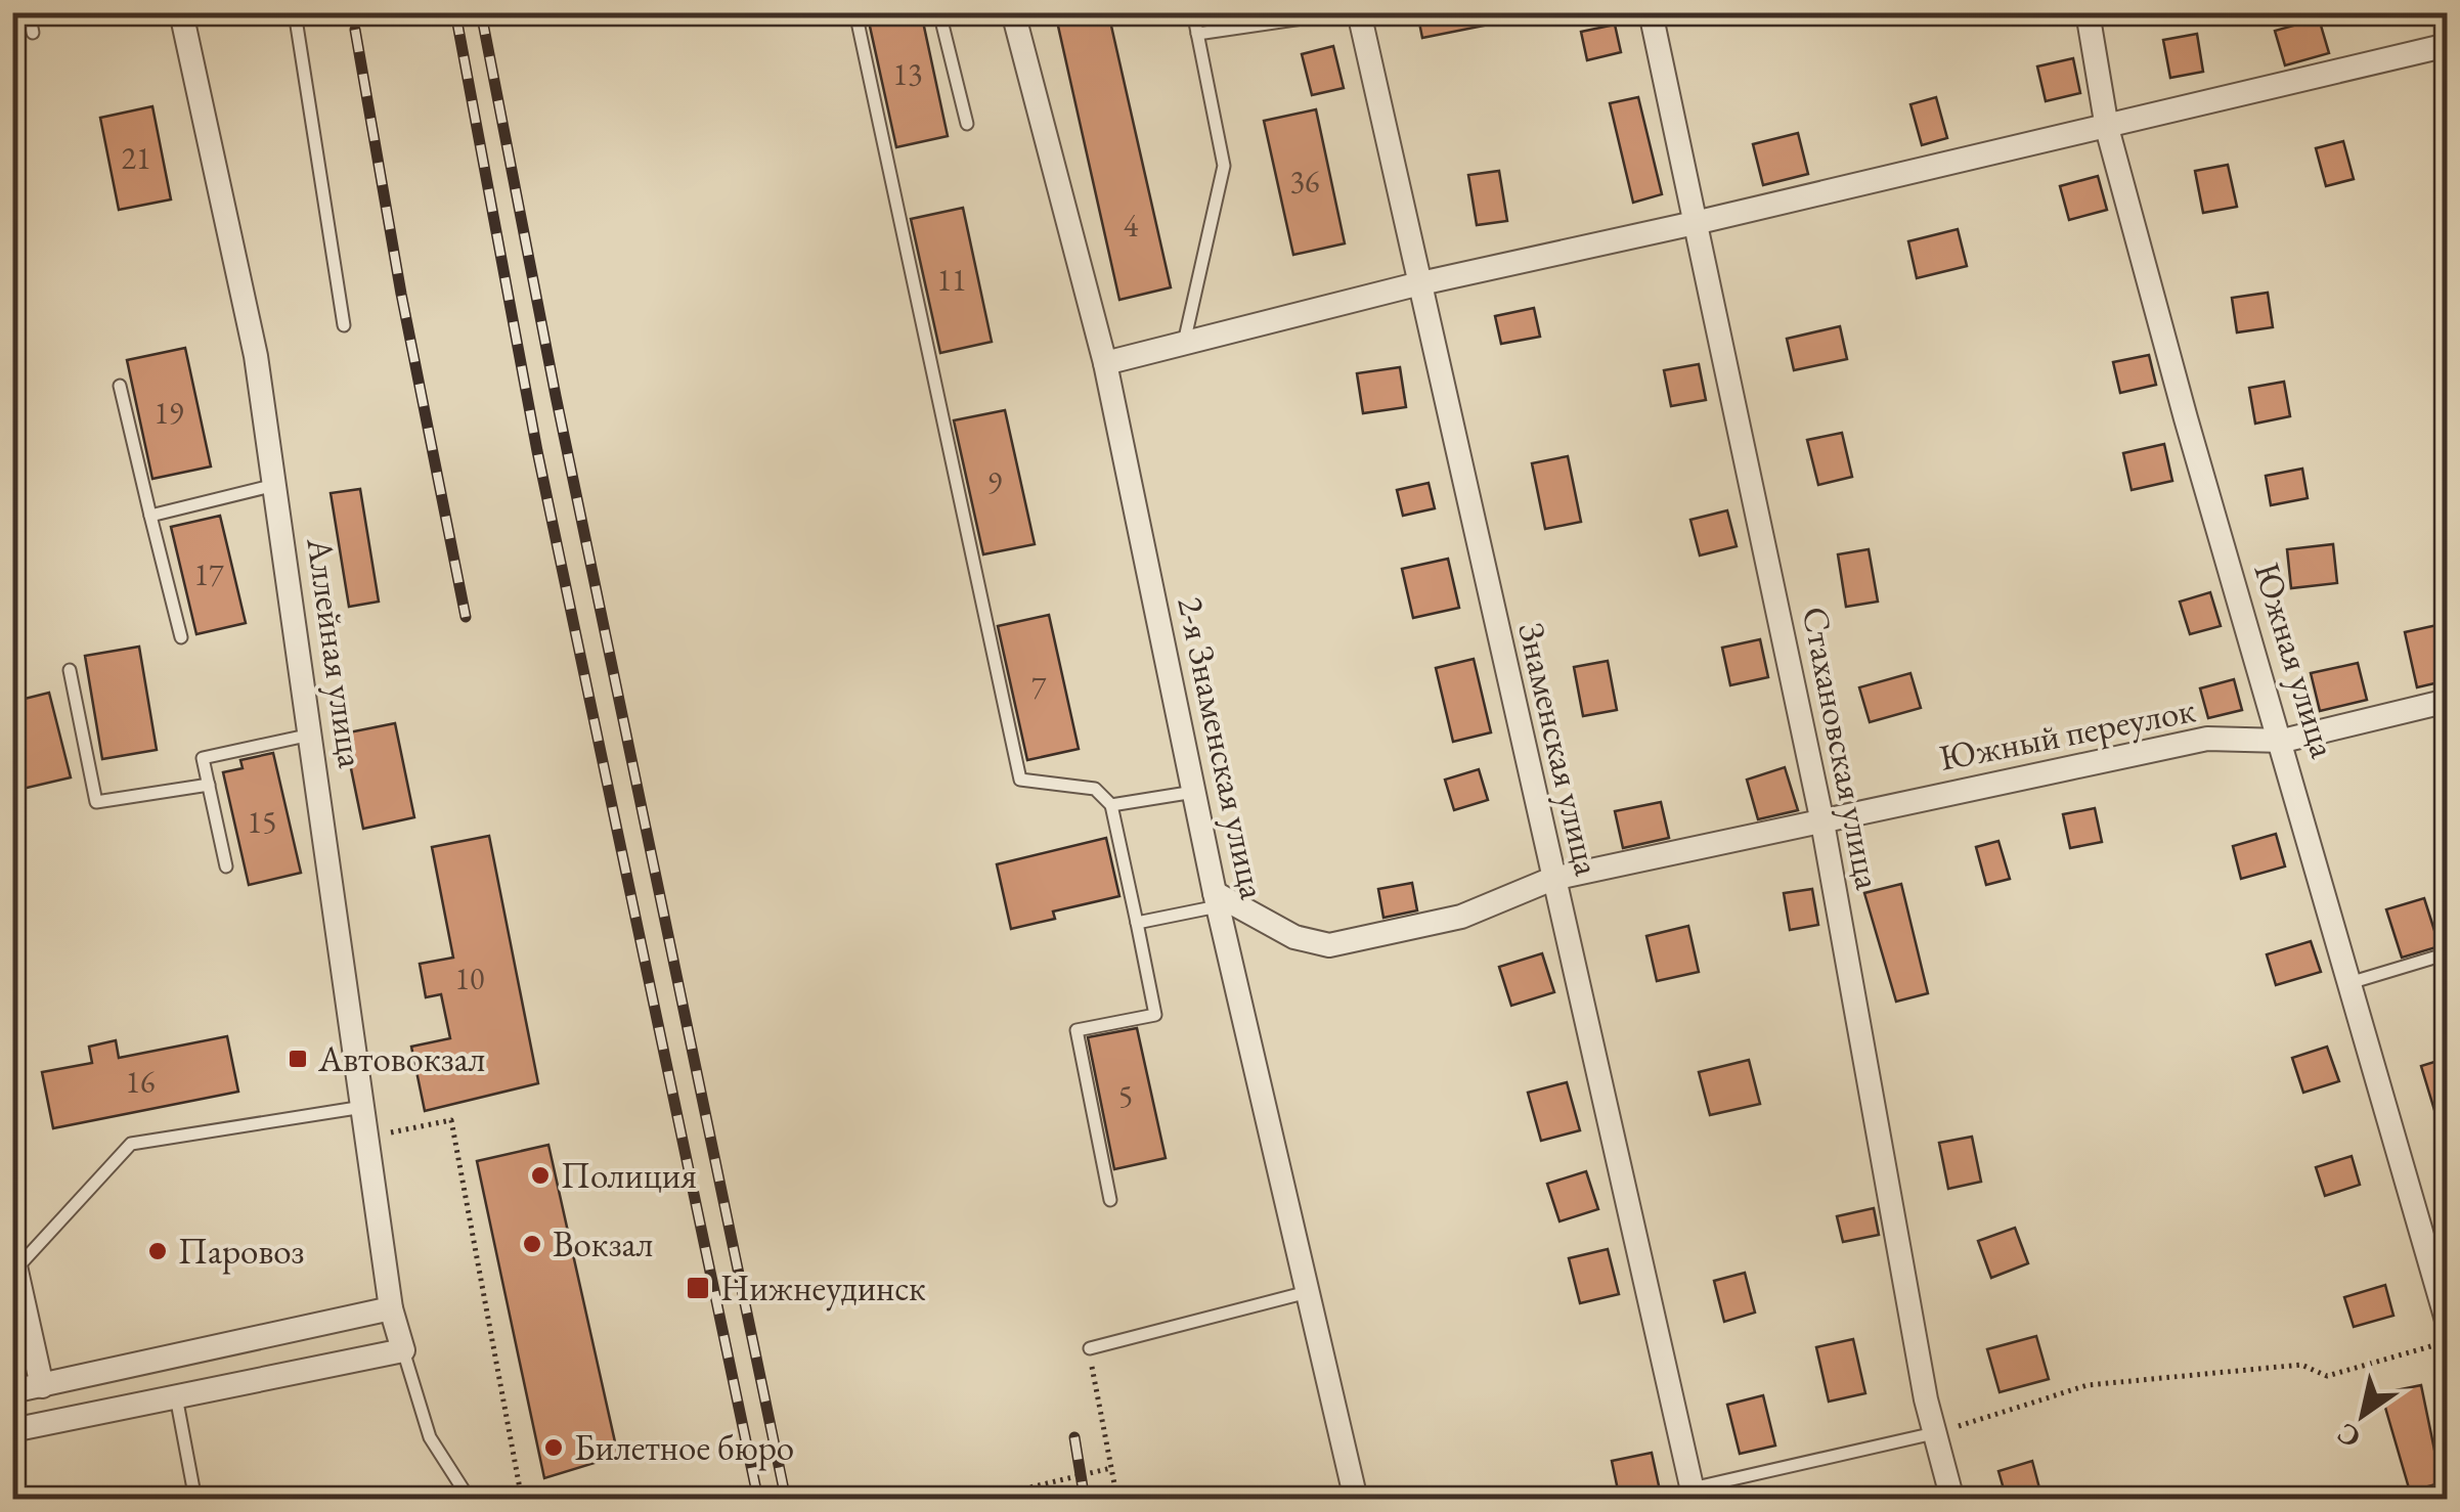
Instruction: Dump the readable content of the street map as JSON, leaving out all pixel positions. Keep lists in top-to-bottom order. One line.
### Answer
{"streets":{"street":["Аллейная улица","Южная улица","Южный переулок","2-я Знаменская улица","Стахановская улица","Знаменская улица"]},"crossings":[["Южная улица","Южный переулок"],["Южный переулок","2-я Знаменская улица"],["Южный переулок","Стахановская улица"],["Южный переулок","Знаменская улица"]],"places":{"transit":["Автовокзал","Нижнеудинск"],"other":["Полиция","Вокзал","Паровоз","Билетное бюро"]},"house_numbers":["13","21","36","4","11","19","9","17","7","15","10","16","5"],"north":"bottom left"}
